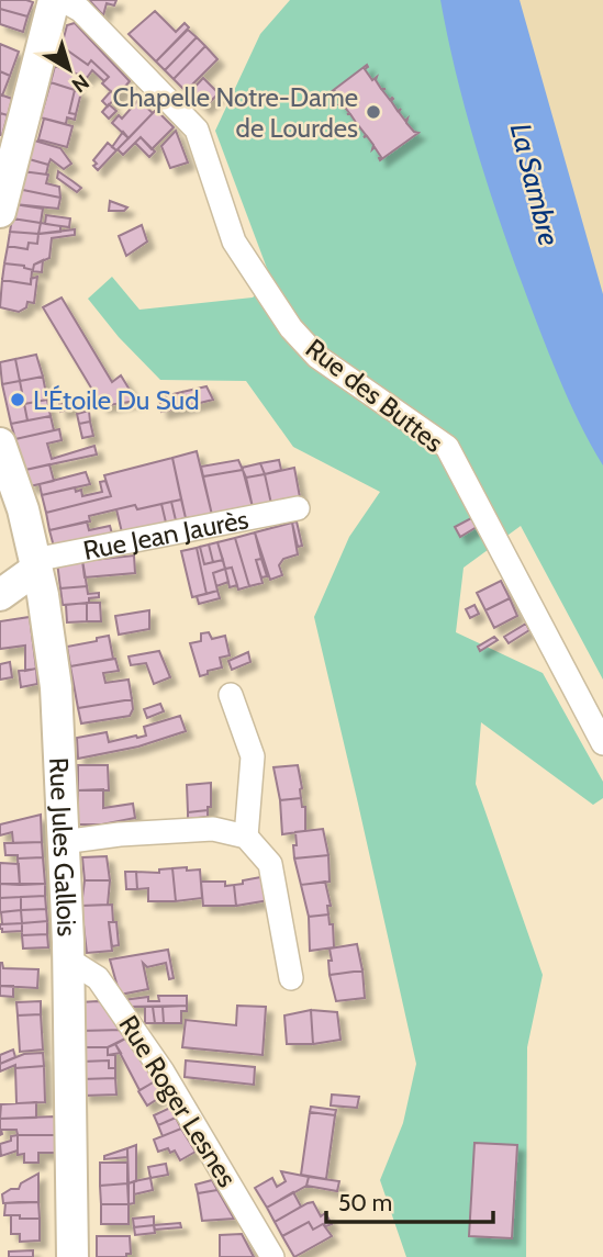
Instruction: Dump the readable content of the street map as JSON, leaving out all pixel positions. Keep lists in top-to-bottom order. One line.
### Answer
{"streets":{"street":["Rue des Buttes","Rue Jean Jaurès","Rue Jules Gallois","Rue Roger Lesnes"]},"crossings":[["Rue Jean Jaurès","Rue Jules Gallois"],["Rue Jules Gallois","Rue Roger Lesnes"]],"water":["La Sambre"],"places":["Chapelle Notre-Dame de Lourdes","L'Étoile Du Sud"],"scale_bar":"50 m","north":"bottom right"}
